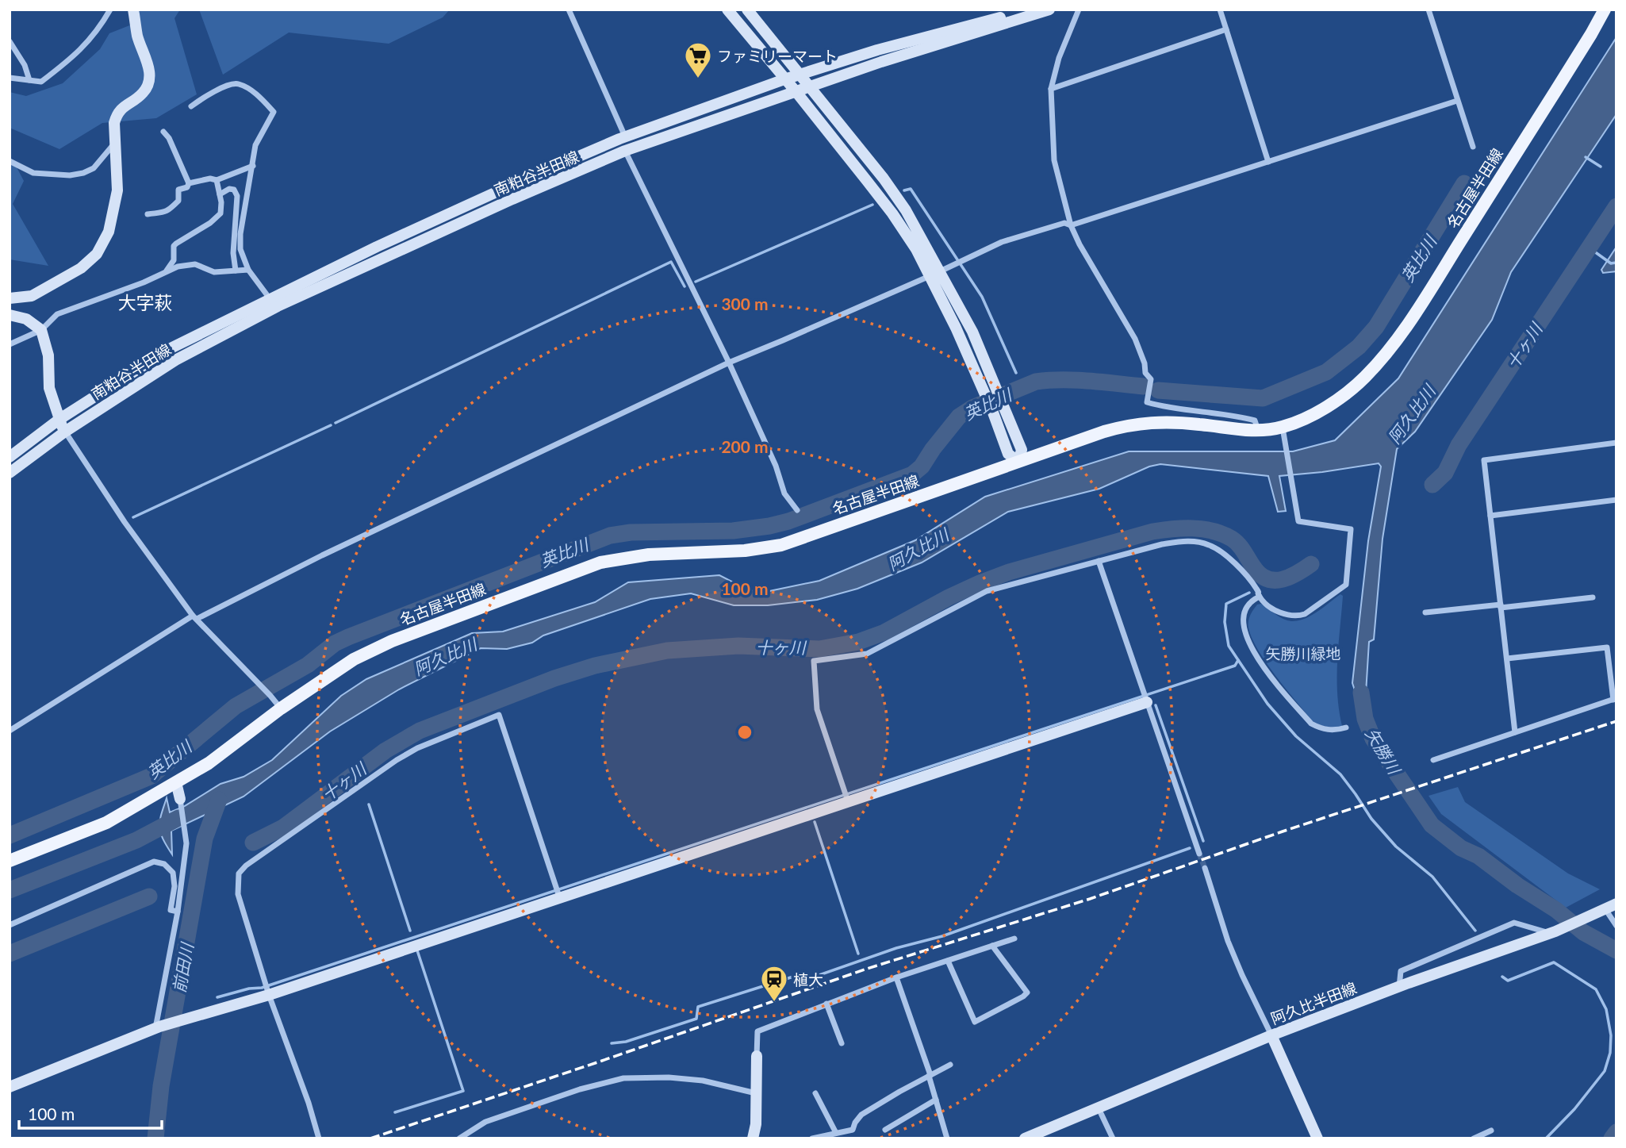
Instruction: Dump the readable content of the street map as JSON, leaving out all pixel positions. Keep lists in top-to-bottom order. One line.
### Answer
{"streets":{"main road":["南粕谷半田線","名古屋半田線","阿久比半田線"]},"districts":["大字萩"],"water":["英比川","十ヶ川","阿久比川","矢勝川","前田川"],"parks":["矢勝川緑地"],"places":{"supermarket":["ファミリーマート"],"station":["植大"]},"scale_bar":"100 m","rings":["300 m","200 m","100 m"]}
